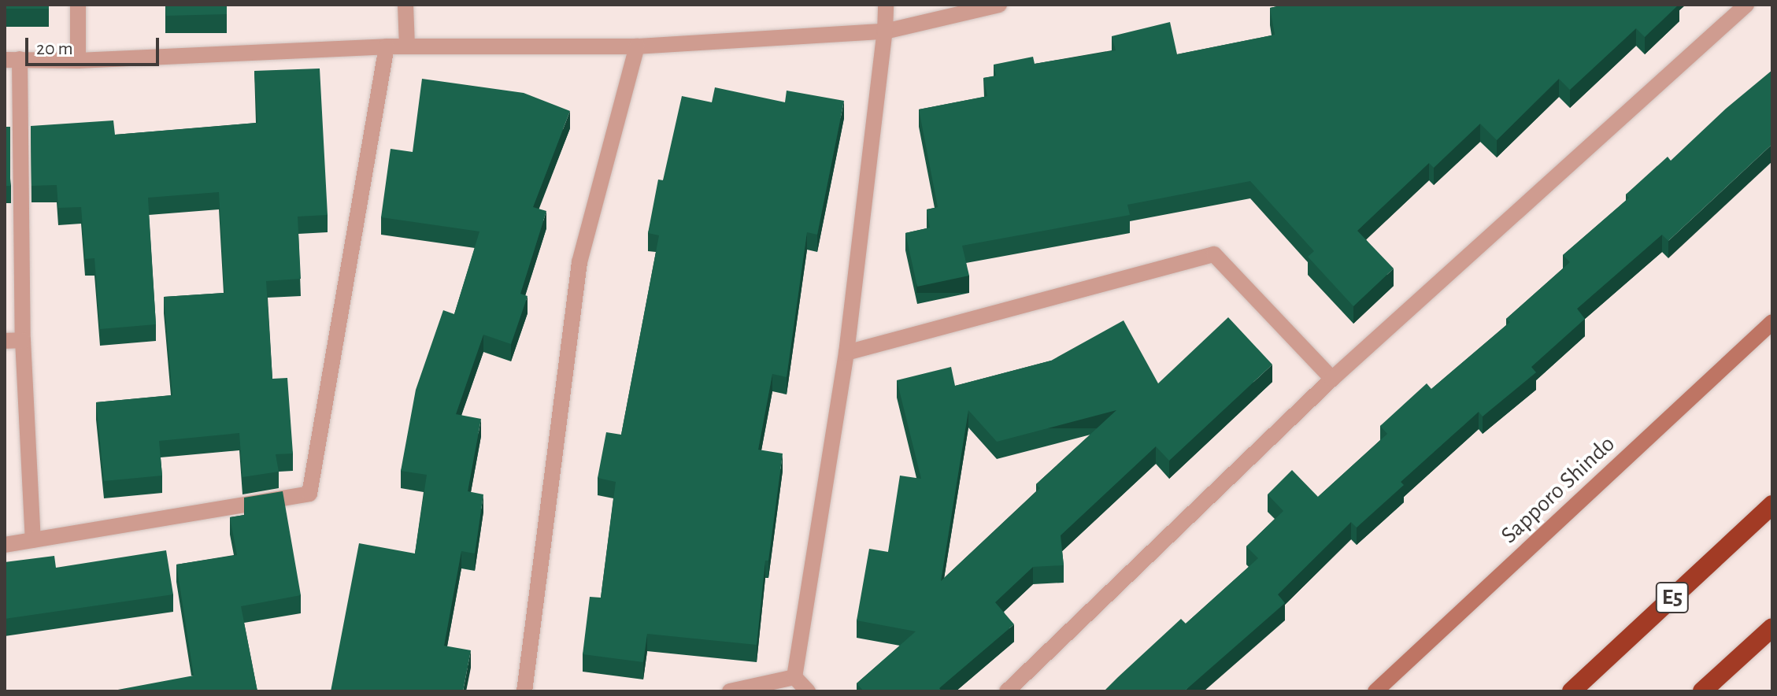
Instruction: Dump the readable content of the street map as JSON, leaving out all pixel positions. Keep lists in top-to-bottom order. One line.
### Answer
{"streets":{"highway":["E5"],"street":["Sapporo Shindo"]},"scale_bar":"20 m"}
